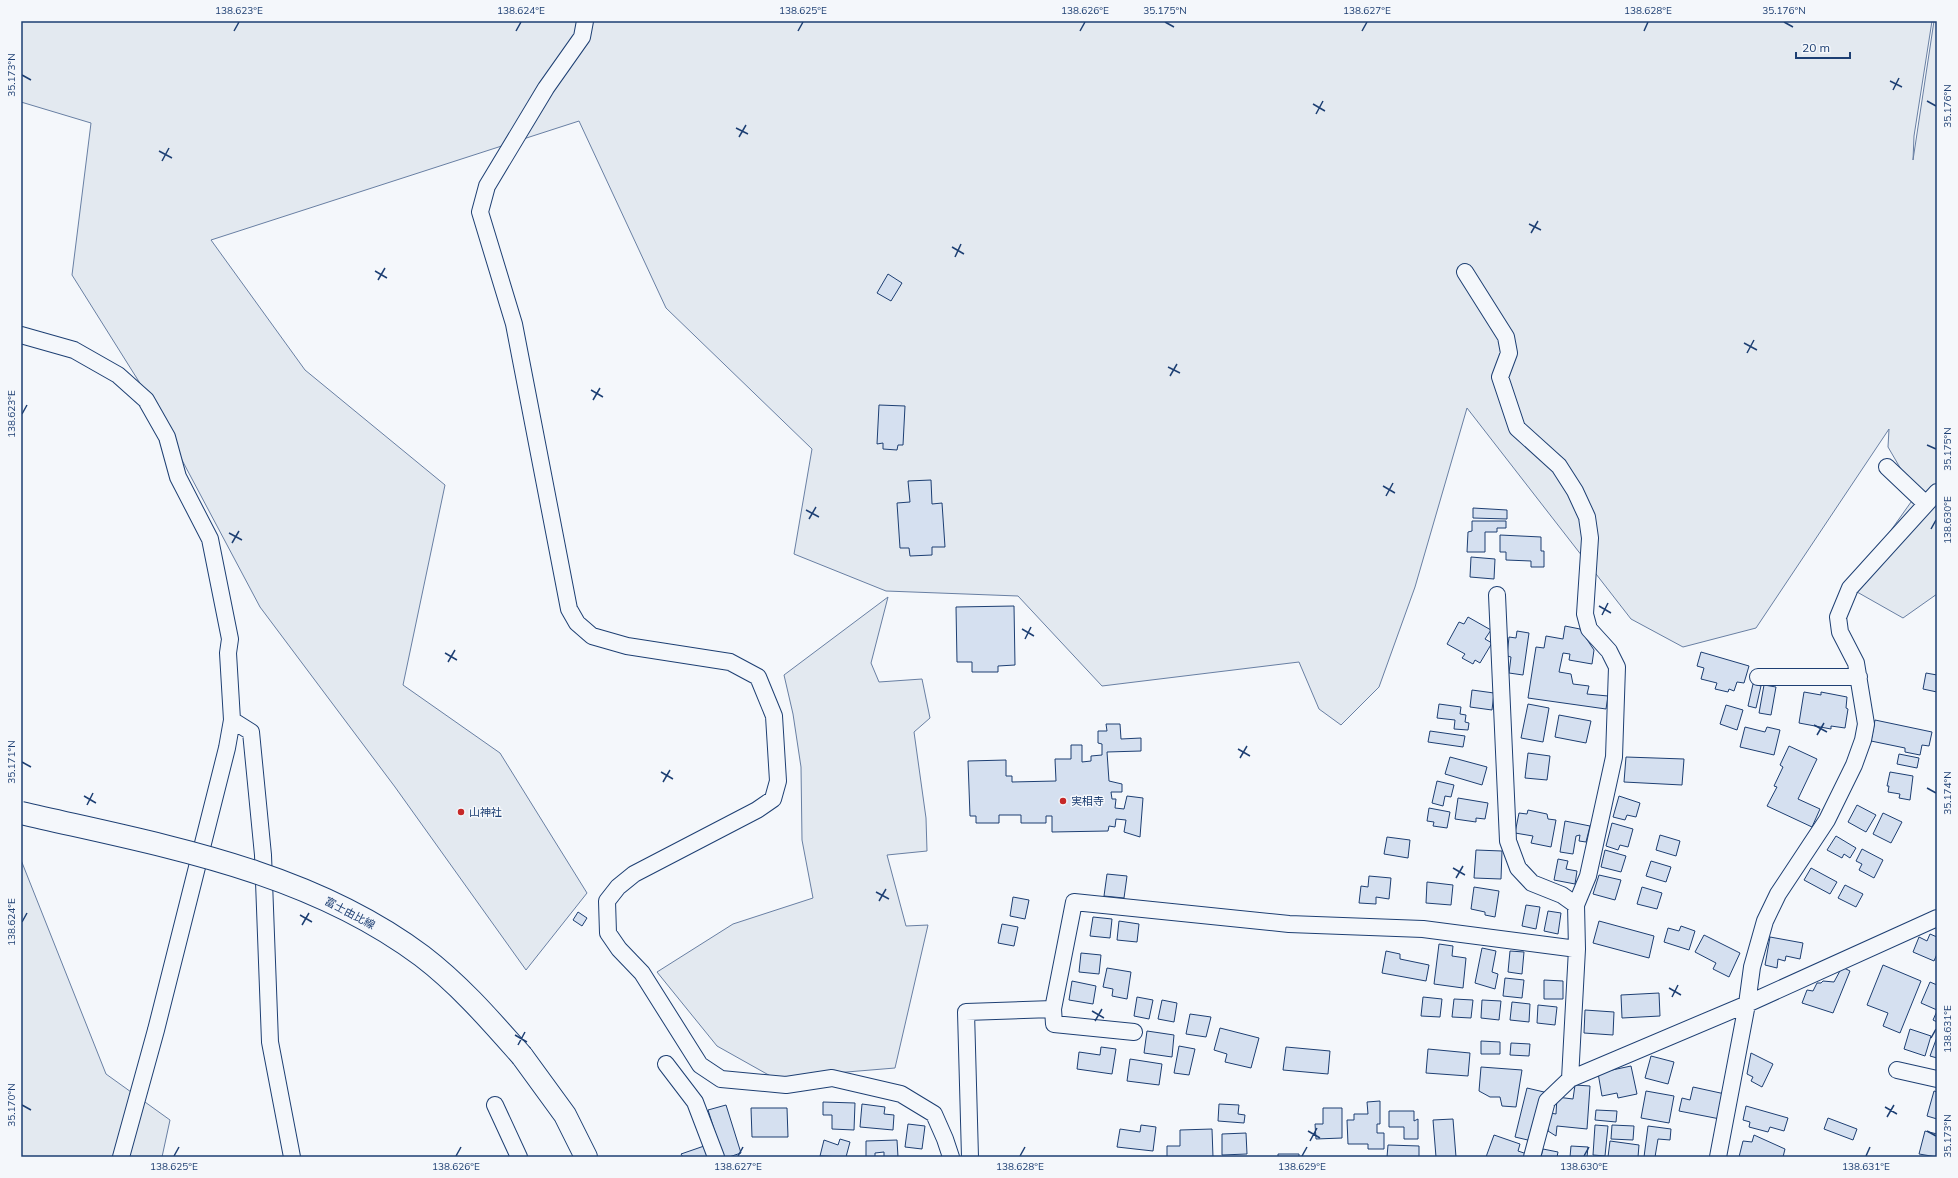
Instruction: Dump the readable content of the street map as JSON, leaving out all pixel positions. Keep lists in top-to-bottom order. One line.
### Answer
{"streets":{"main road":["富士由比線"]},"places":["実相寺","山神社"],"scale_bar":"20 m","coordinates":["138.623°E","138.624°E","138.625°E","138.626°E","35.175°N","138.627°E","138.628°E","35.176°N","35.173°N","138.630°E","35.171°N","35.174°N","138.631°E","35.170°N","138.629°E"]}
